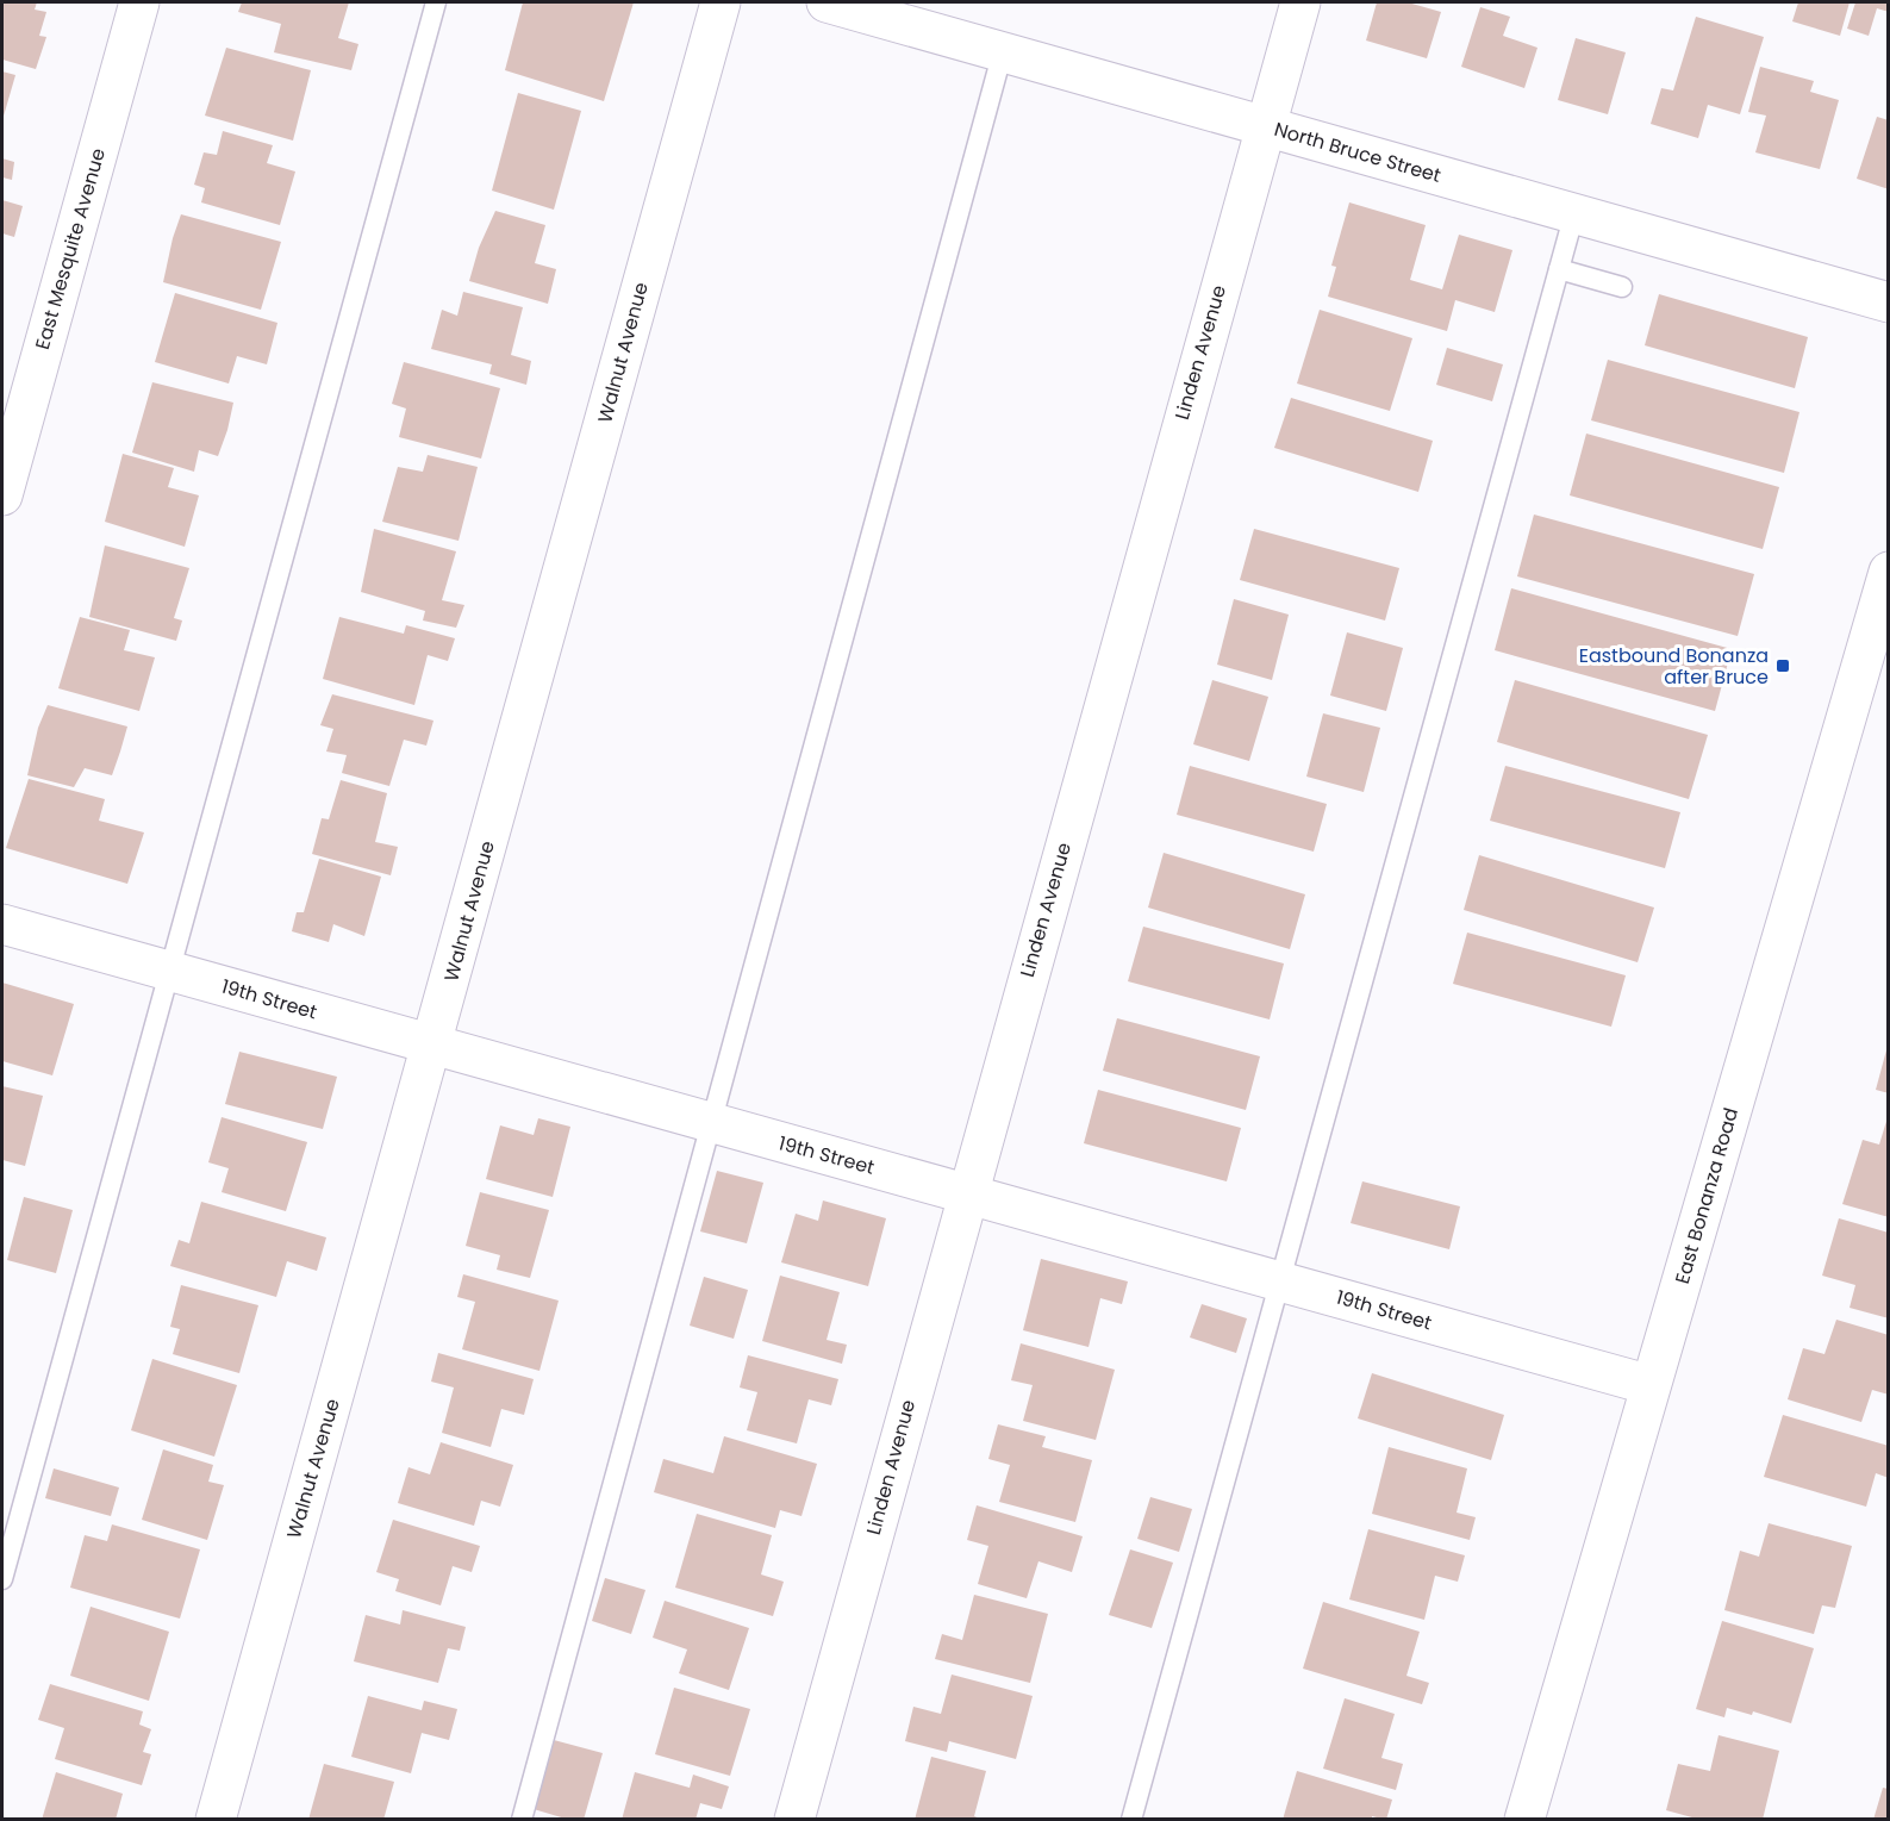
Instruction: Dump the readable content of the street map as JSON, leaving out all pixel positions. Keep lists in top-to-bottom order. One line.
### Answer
{"streets":{"street":["North Bruce Street","East Mesquite Avenue","Walnut Avenue","Linden Avenue","19th Street","East Bonanza Road"]},"crossings":[["North Bruce Street","Linden Avenue"],["Walnut Avenue","19th Street"],["Linden Avenue","19th Street"],["19th Street","East Bonanza Road"]],"places":{"transit":["Eastbound Bonanza after Bruce"]}}
